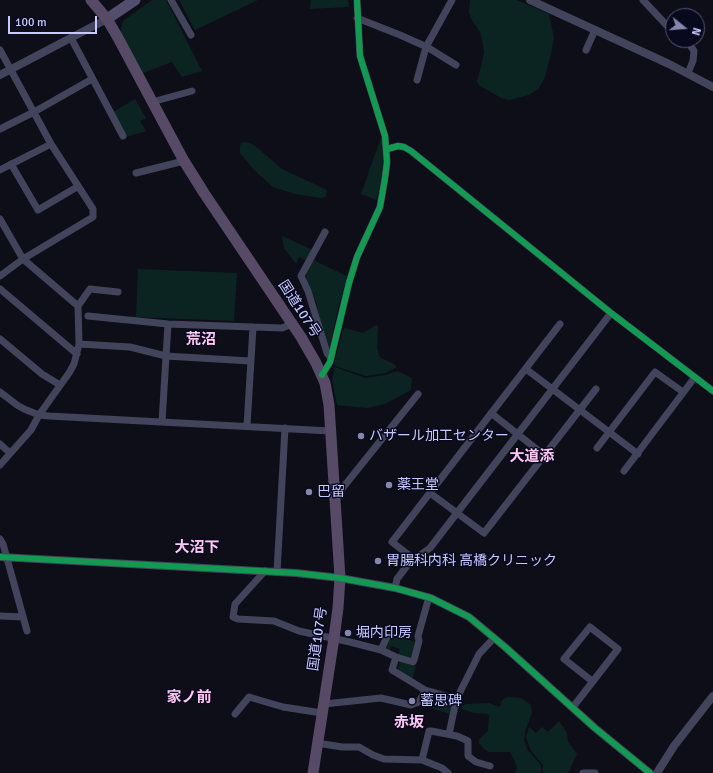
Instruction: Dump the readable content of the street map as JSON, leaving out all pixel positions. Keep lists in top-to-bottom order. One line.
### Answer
{"streets":{"highway":["国道107号"]},"districts":["荒沼","大道添","大沼下","家ノ前","赤坂"],"places":["バザール加工センター","薬王堂","巴留","胃腸科内科 高橋クリニック","堀内印房","蓄思碑"],"scale_bar":"100 m","north":"right"}
